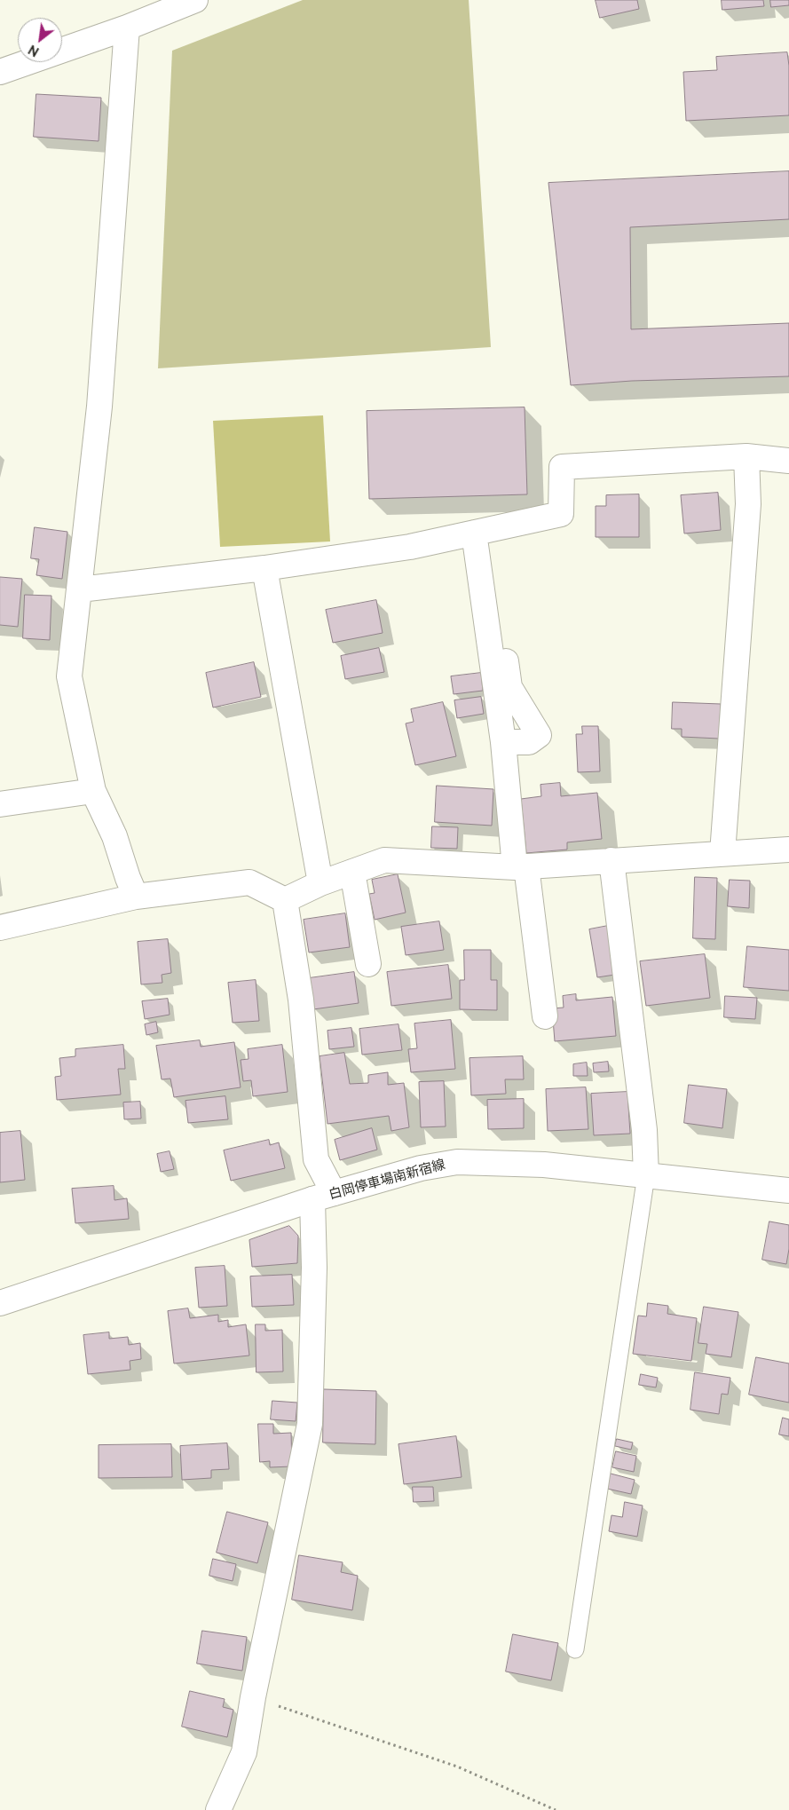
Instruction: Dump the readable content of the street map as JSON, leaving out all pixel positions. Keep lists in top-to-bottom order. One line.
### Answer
{"streets":{"street":["白岡停車場南新宿線"]},"north":"bottom left"}
